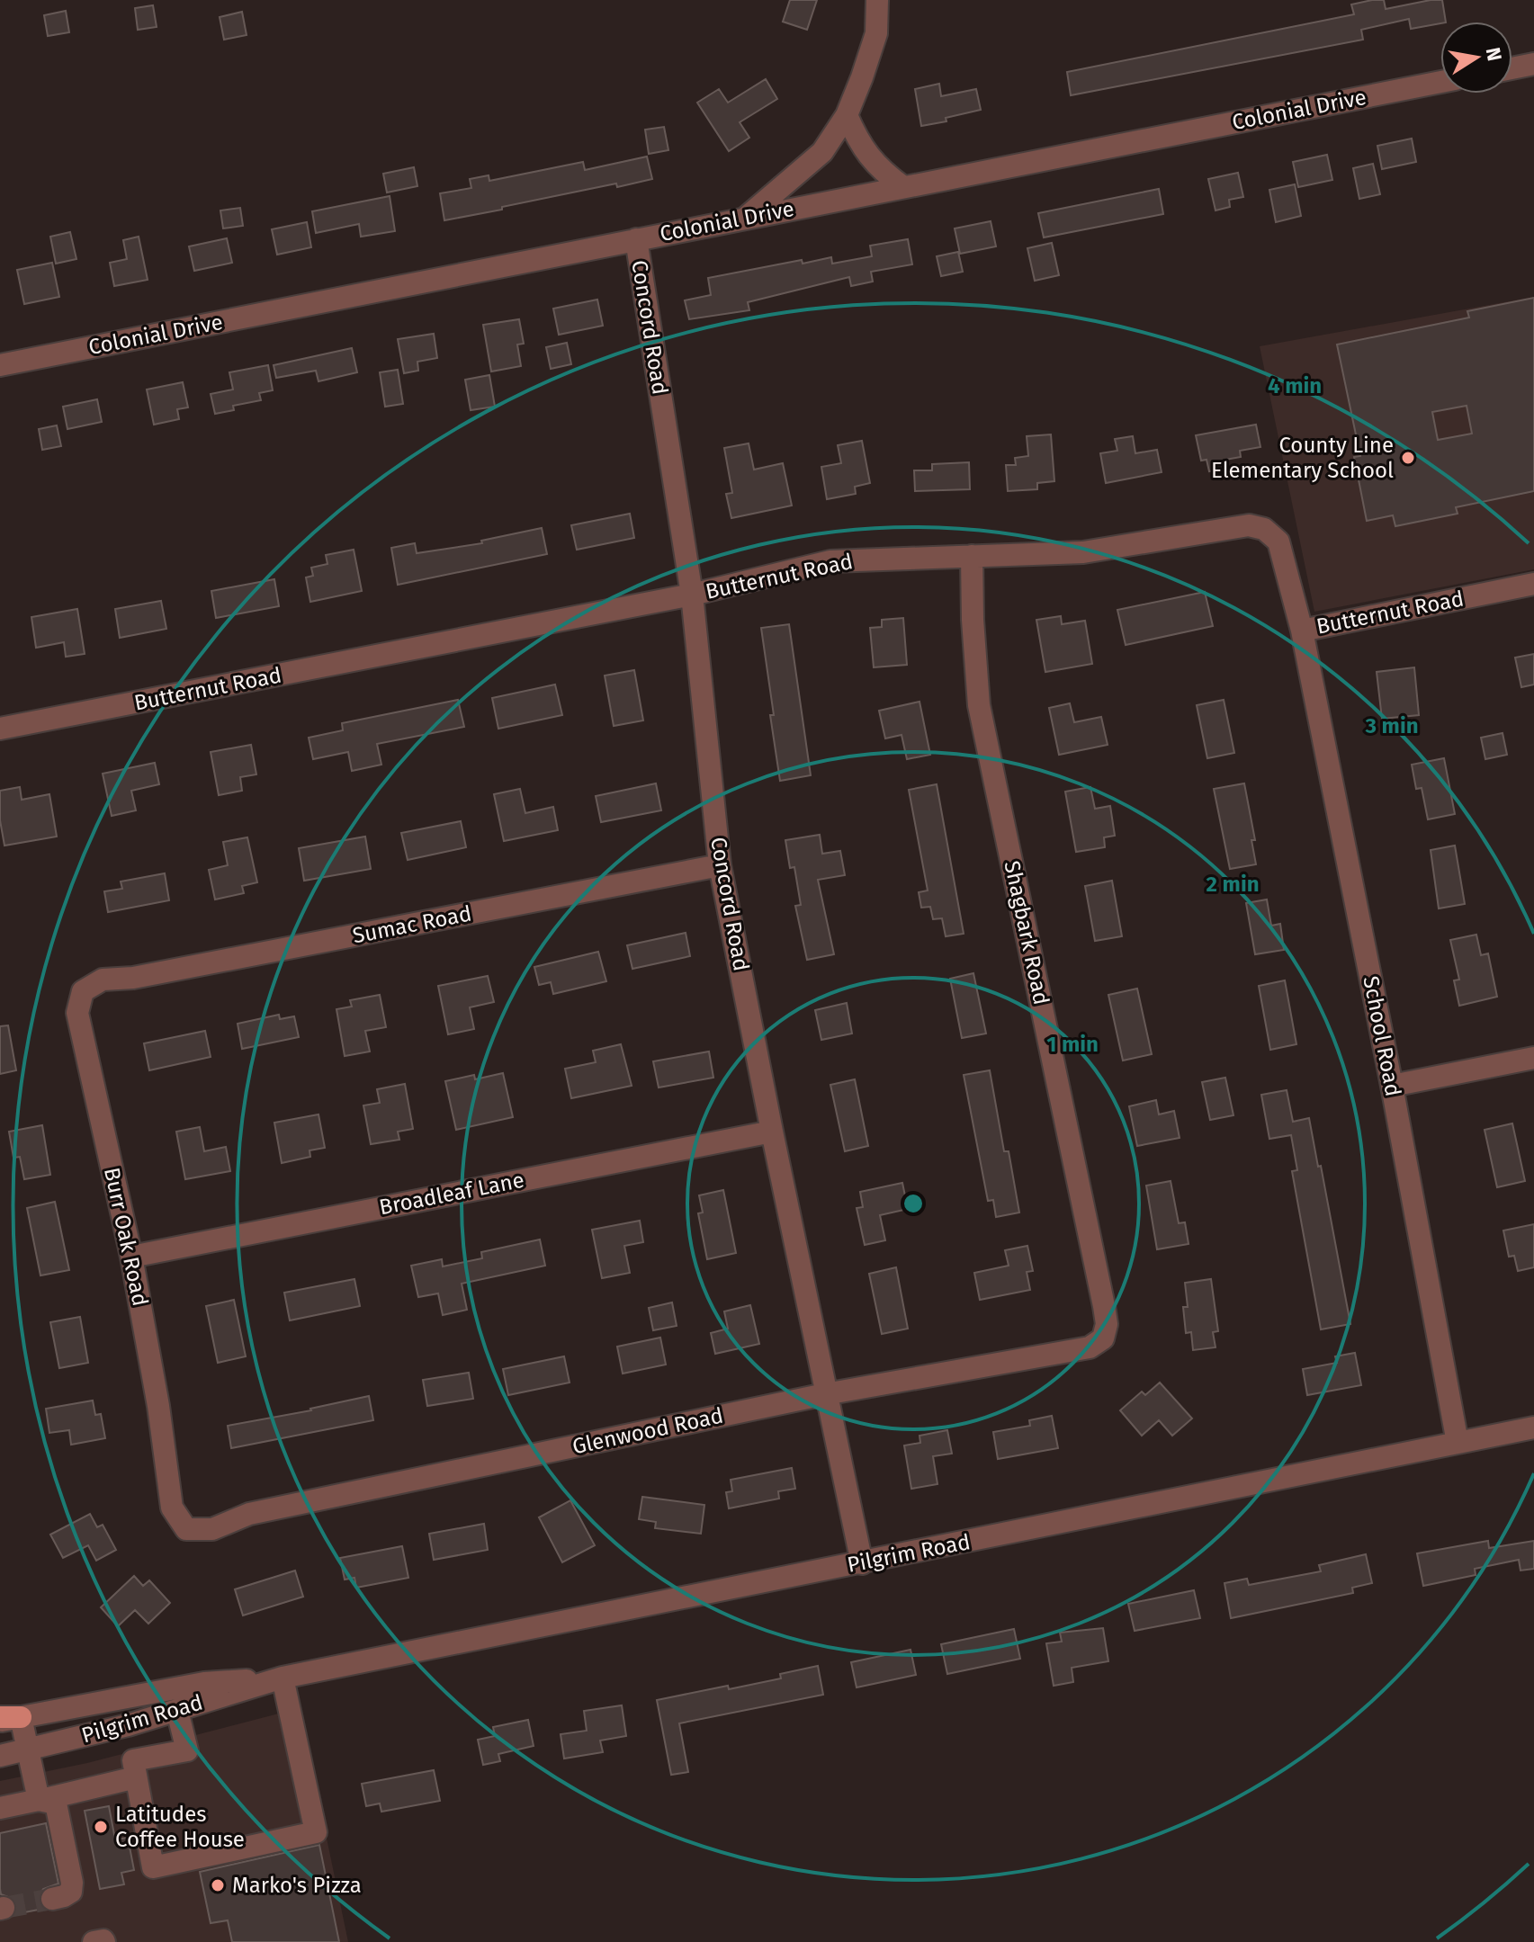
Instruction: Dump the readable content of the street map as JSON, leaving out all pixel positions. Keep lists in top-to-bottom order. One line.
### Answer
{"streets":{"street":["Colonial Drive","Concord Road","Butternut Road","Sumac Road","Shagbark Road","School Road","Broadleaf Lane","Burr Oak Road","Glenwood Road","Pilgrim Road"]},"crossings":[["Colonial Drive","Concord Road"],["Concord Road","Butternut Road"],["Concord Road","Sumac Road"],["Concord Road","Broadleaf Lane"],["Concord Road","Glenwood Road"],["Concord Road","Pilgrim Road"],["Butternut Road","Shagbark Road"],["Butternut Road","School Road"],["Sumac Road","Burr Oak Road"],["Shagbark Road","Glenwood Road"],["School Road","Pilgrim Road"],["Broadleaf Lane","Burr Oak Road"],["Burr Oak Road","Glenwood Road"]],"places":["County Line Elementary School","Latitudes Coffee House","Marko's Pizza"],"north":"right","rings":["4 min","3 min","2 min","1 min"]}
